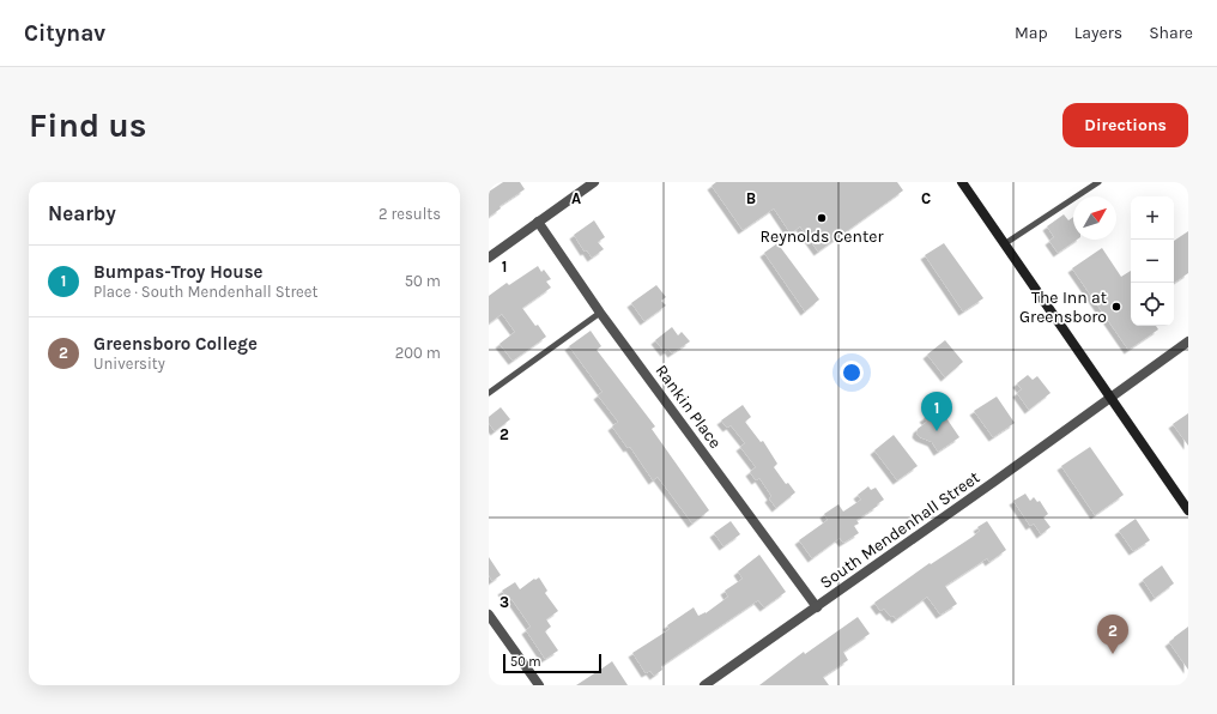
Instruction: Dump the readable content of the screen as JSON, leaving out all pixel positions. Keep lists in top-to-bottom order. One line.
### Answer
{"streets":{"street":["Rankin Place","South Mendenhall Street"]},"crossings":[["Rankin Place","South Mendenhall Street"]],"places":["Reynolds Center","The Inn at Greensboro"],"scale_bar":"50 m","north":"top right","page":{"header":"Citynav","nav":["Map","Layers","Share"],"buttons":"Directions","title":"Find us","heading":["Nearby","2 results"],"map_buttons":["+","−"],"list":[{"mark":"1","name":"Bumpas-Troy House","note":"Place · South Mendenhall Street","value":"50 m"},{"mark":"2","name":"Greensboro College","note":"University","value":"200 m"}],"pins":["1","2"],"scale":"50 m"},"grid":{"columns":["A","B","C"],"rows":["1","2","3"]}}
